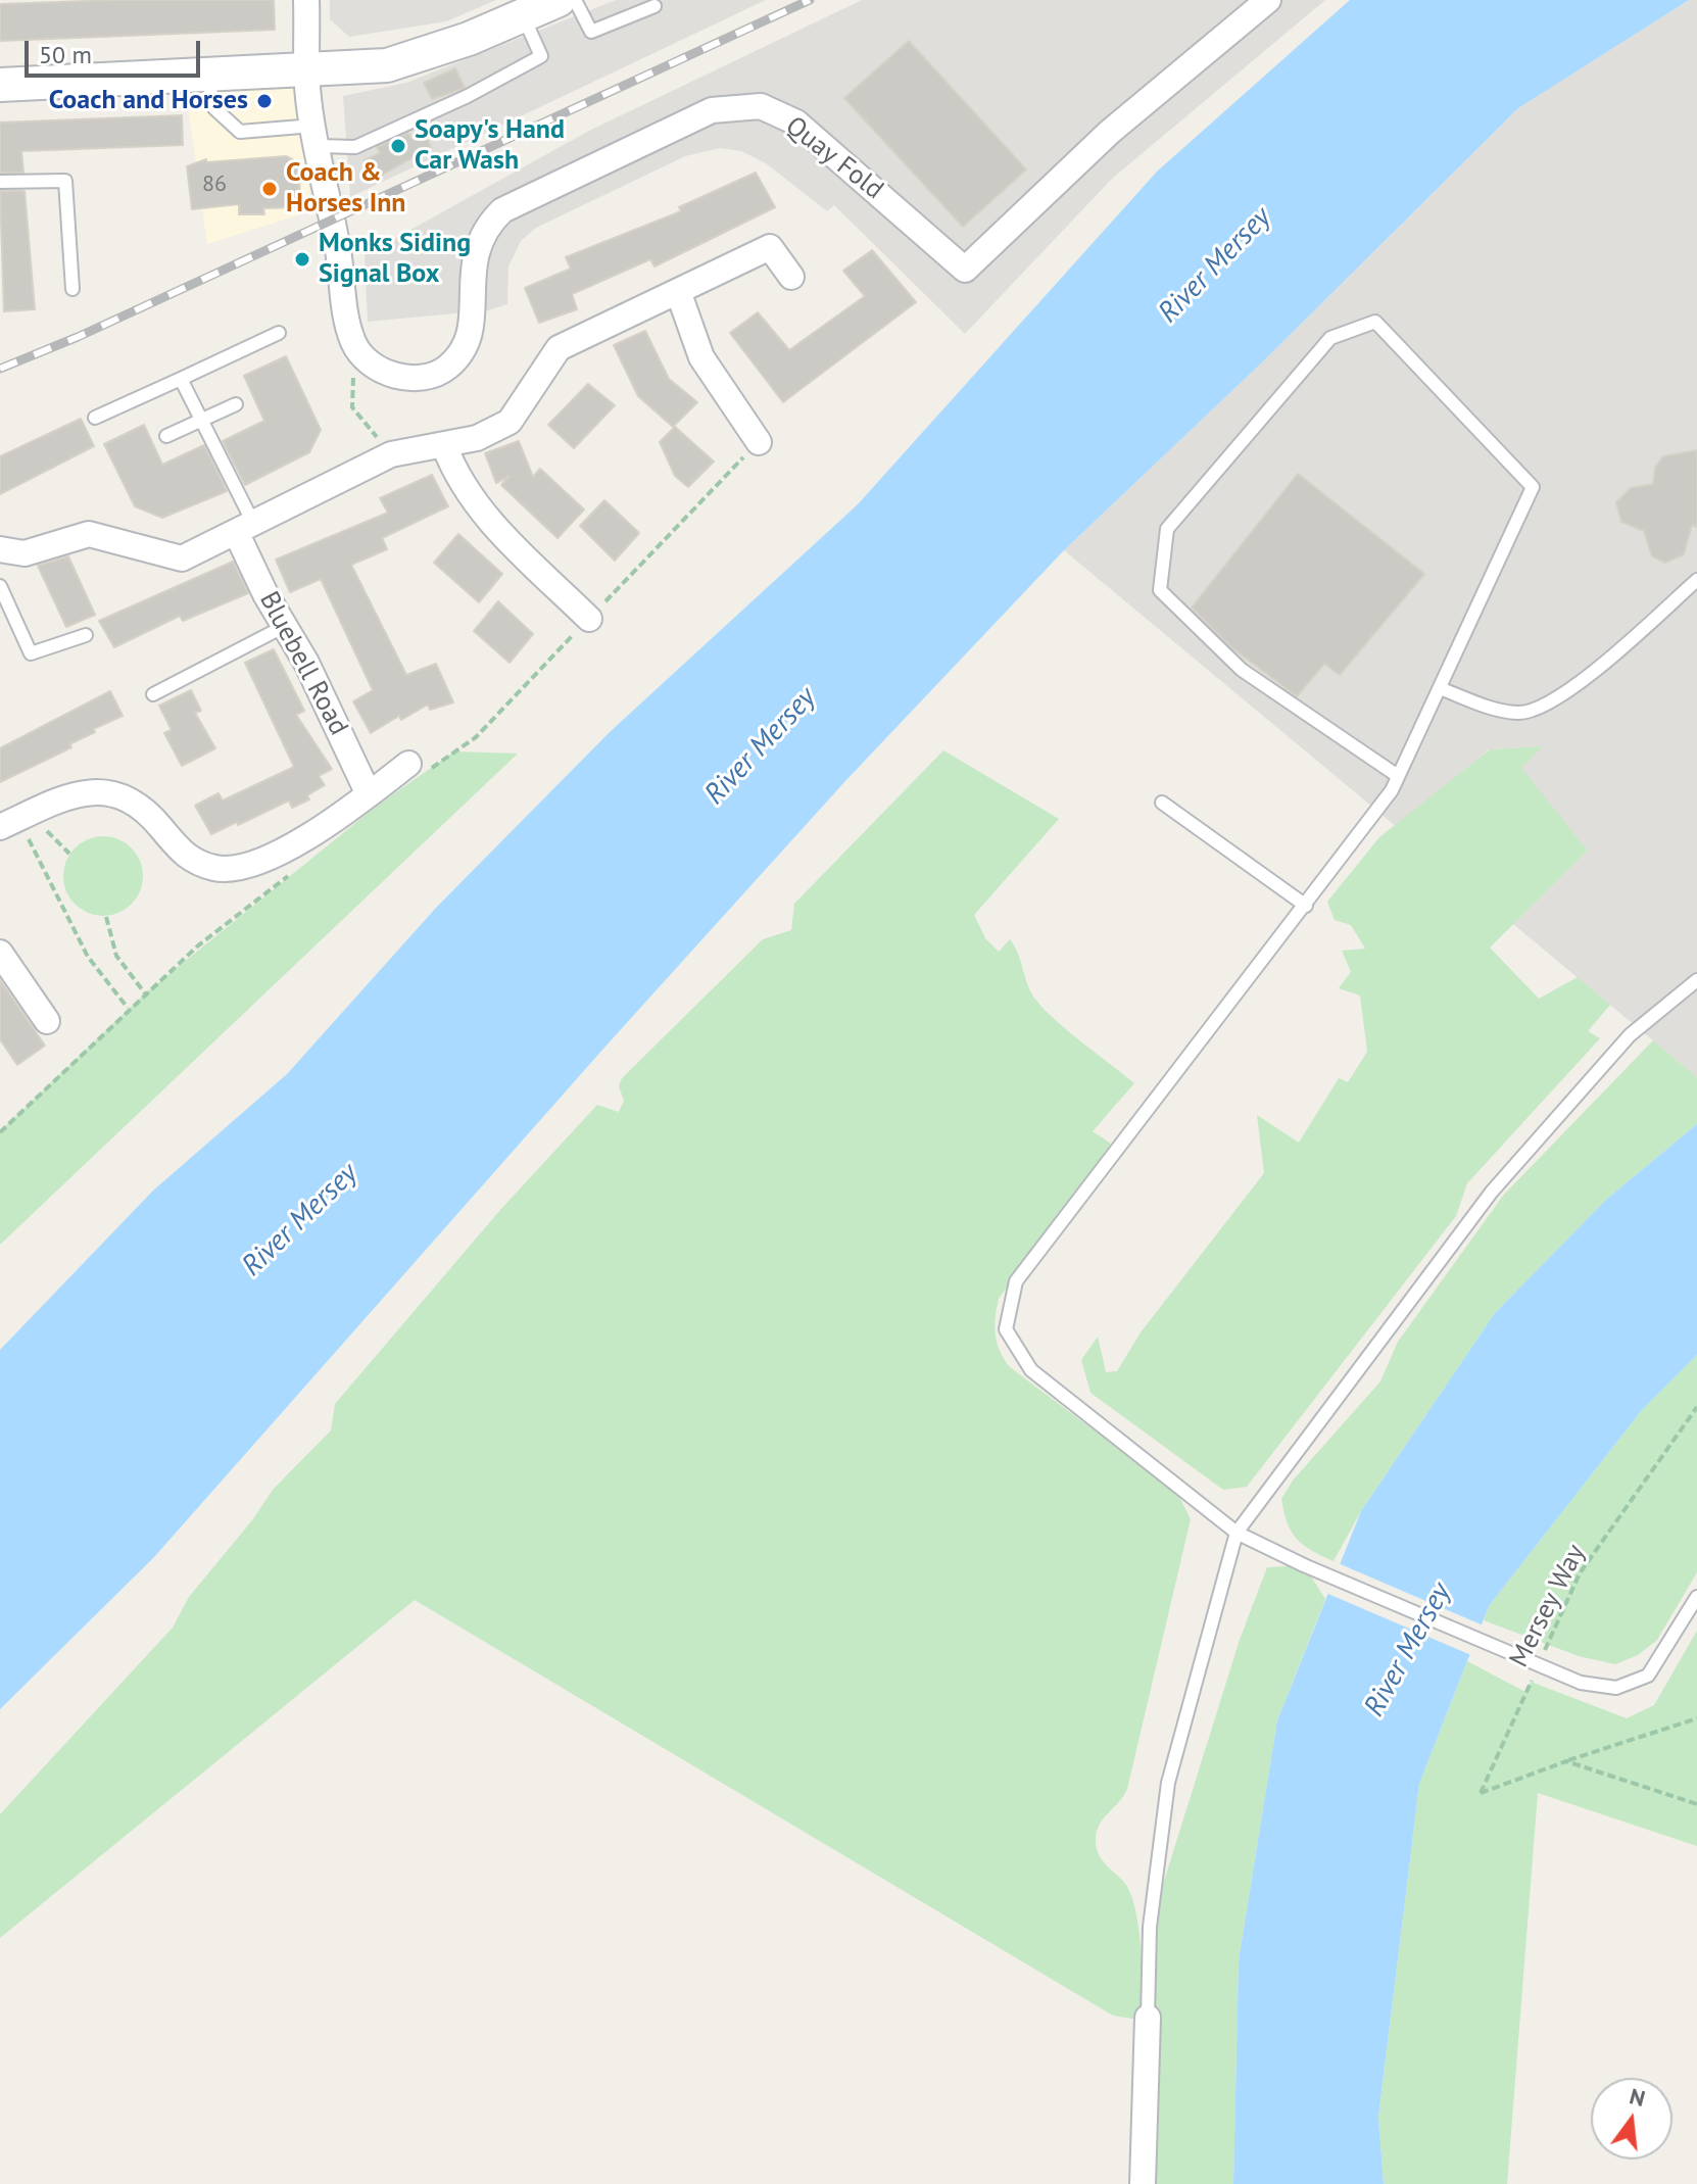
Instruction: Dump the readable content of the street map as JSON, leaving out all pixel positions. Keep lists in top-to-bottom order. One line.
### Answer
{"streets":{"street":["Quay Fold","Bluebell Road"],"path":["Mersey Way"]},"water":["River Mersey"],"places":["Coach and Horses","Soapy's Hand Car Wash","Coach & Horses Inn","Monks Siding Signal Box"],"house_numbers":["86"],"scale_bar":"50 m","north":"top"}
